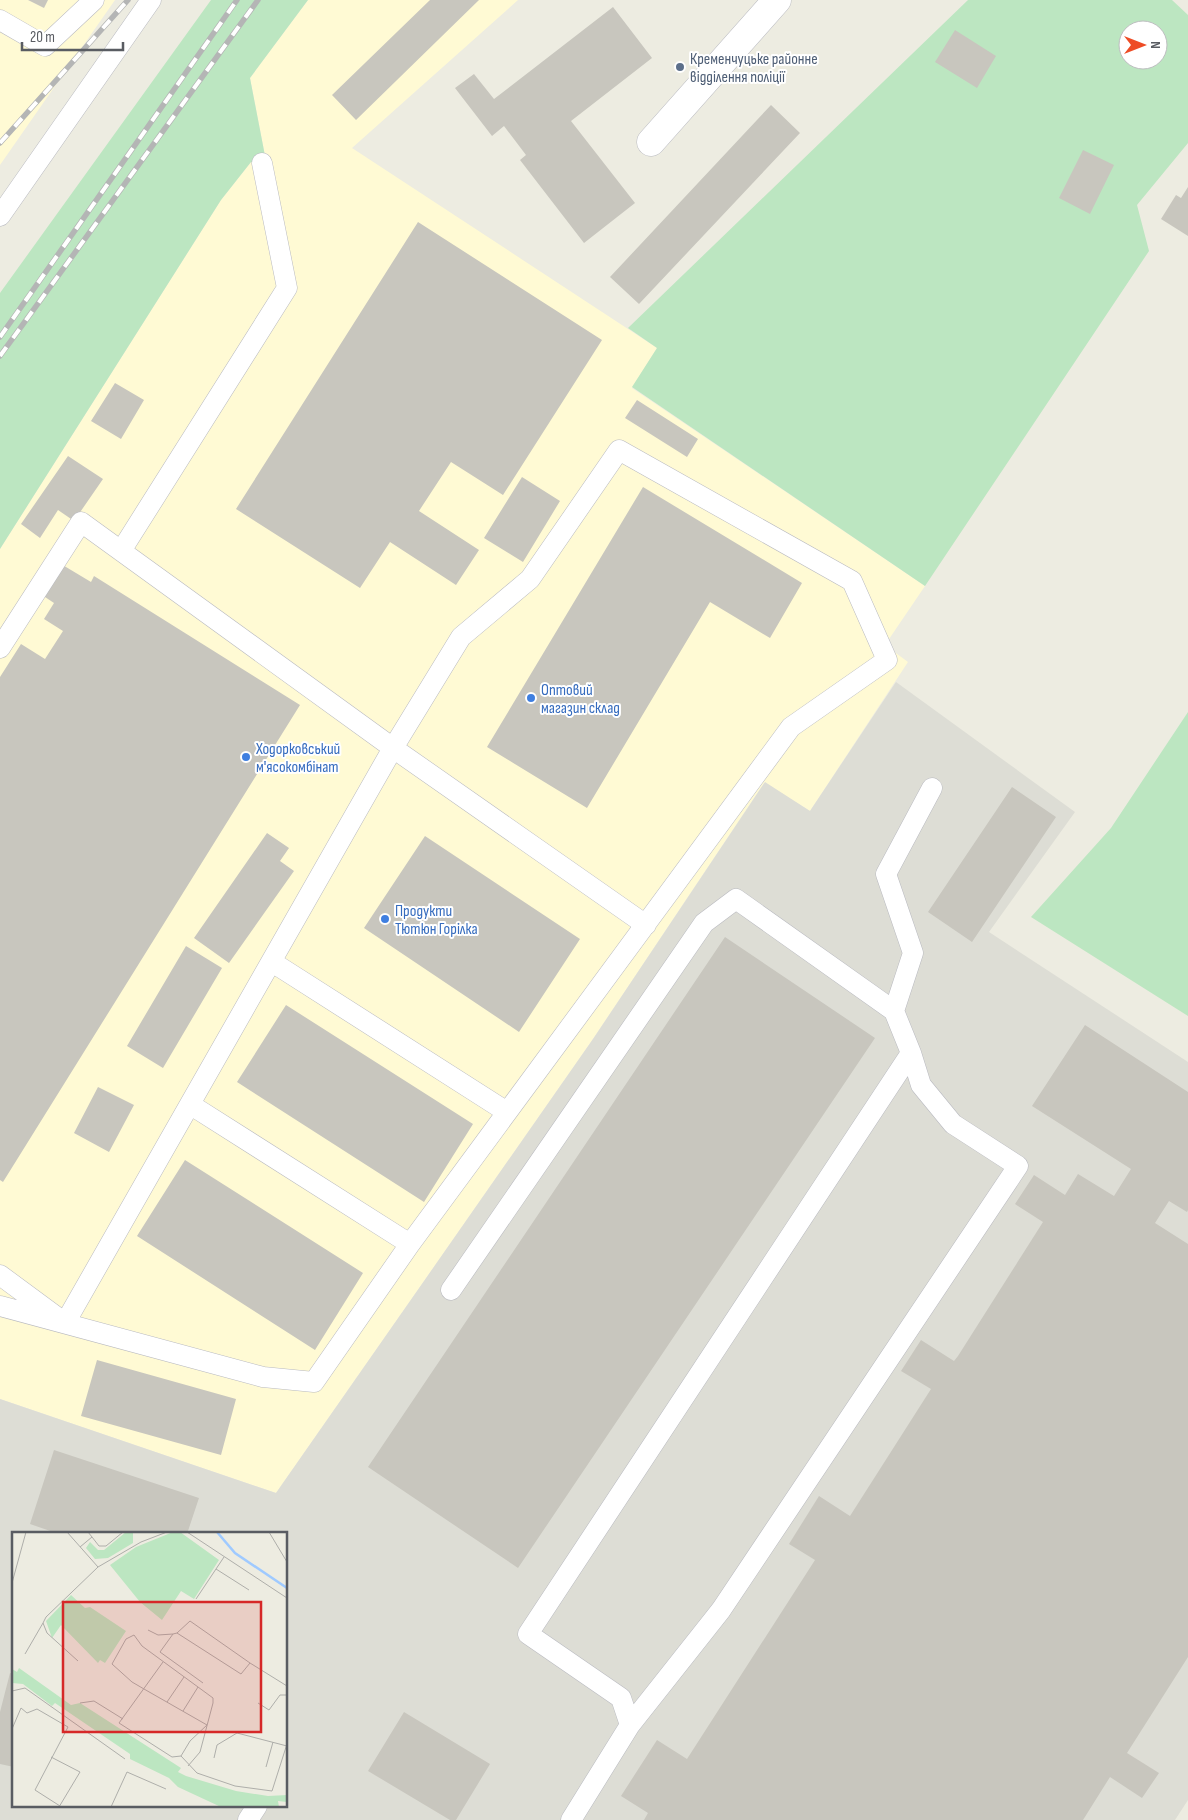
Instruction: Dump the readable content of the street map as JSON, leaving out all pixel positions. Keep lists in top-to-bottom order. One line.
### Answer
{"places":["Кременчуцьке районне відділення поліції","Оптовий магазин склад","Ходорковський м'ясокомбінат","Продукти Тютюн Горілка"],"scale_bar":"20 m","north":"right"}
